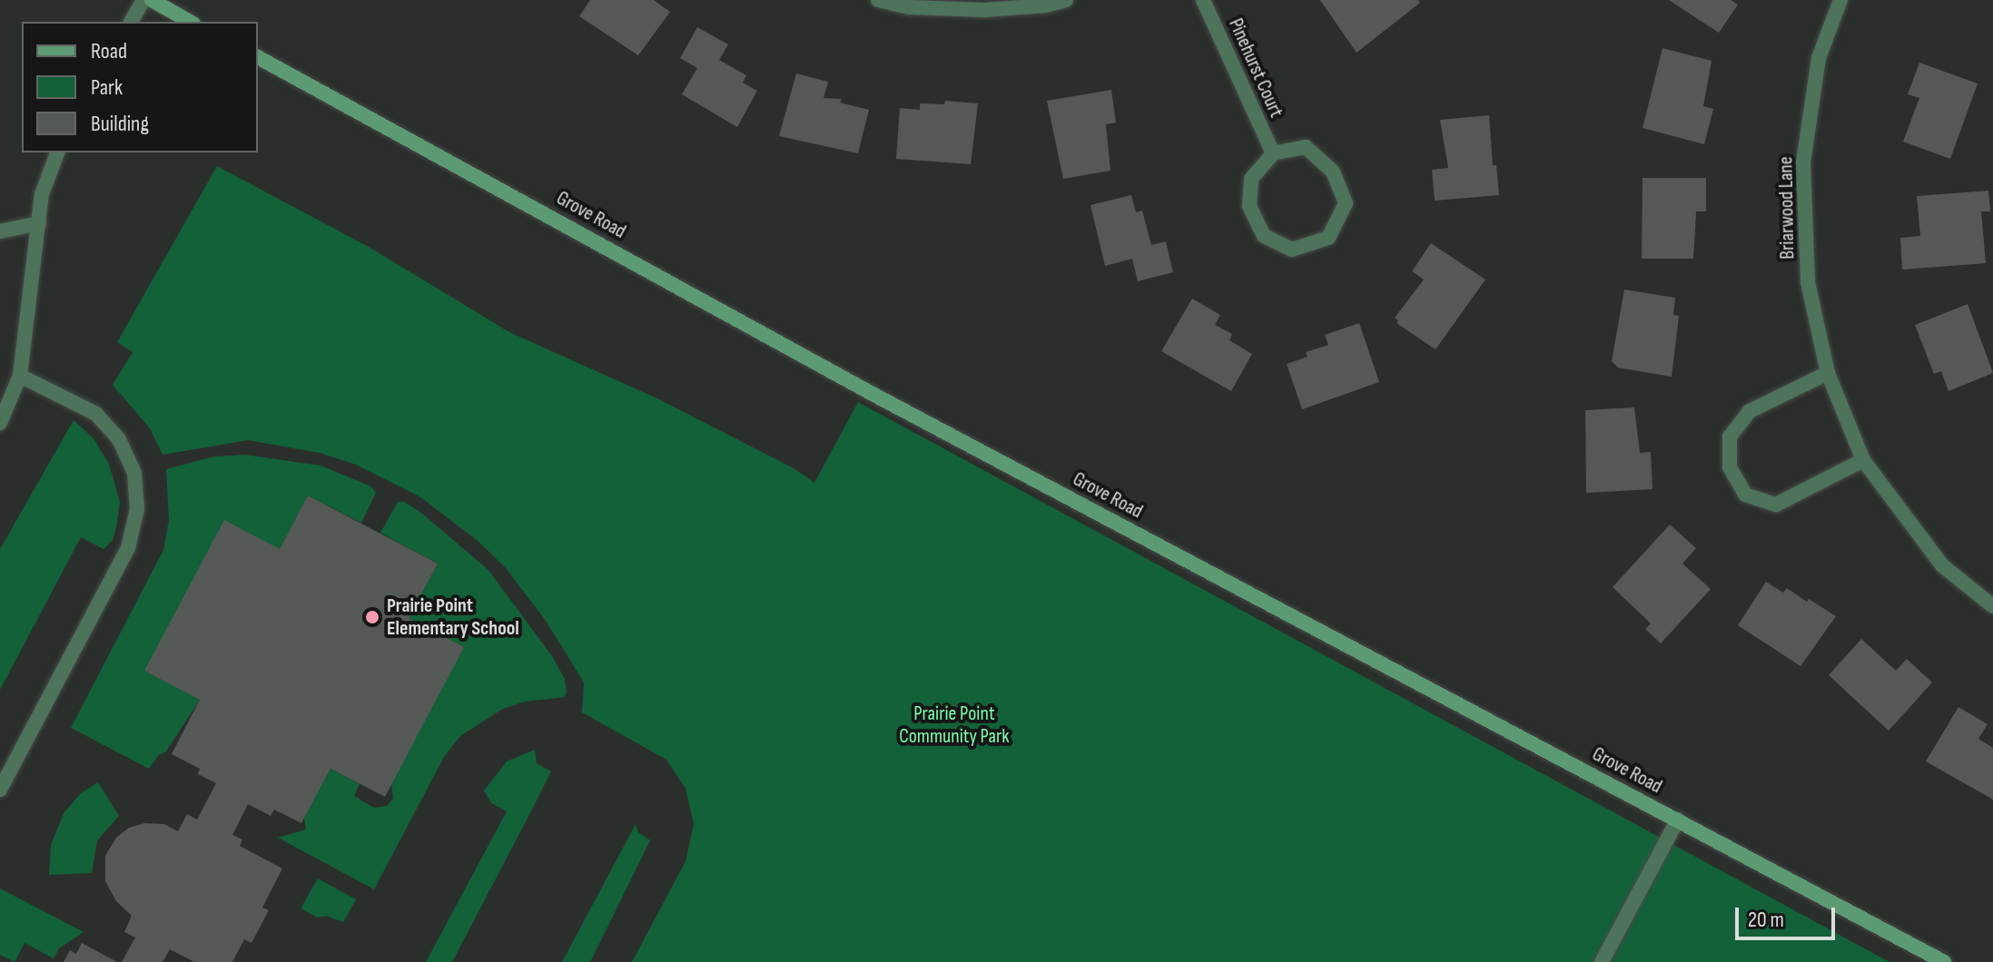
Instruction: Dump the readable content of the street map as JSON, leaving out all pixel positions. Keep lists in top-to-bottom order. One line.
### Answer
{"streets":{"street":["Pinehurst Court","Briarwood Lane","Grove Road"]},"parks":["Prairie Point Community Park"],"places":["Prairie Point Elementary School"],"legend":["Road","Park","Building"],"scale_bar":"20 m"}
